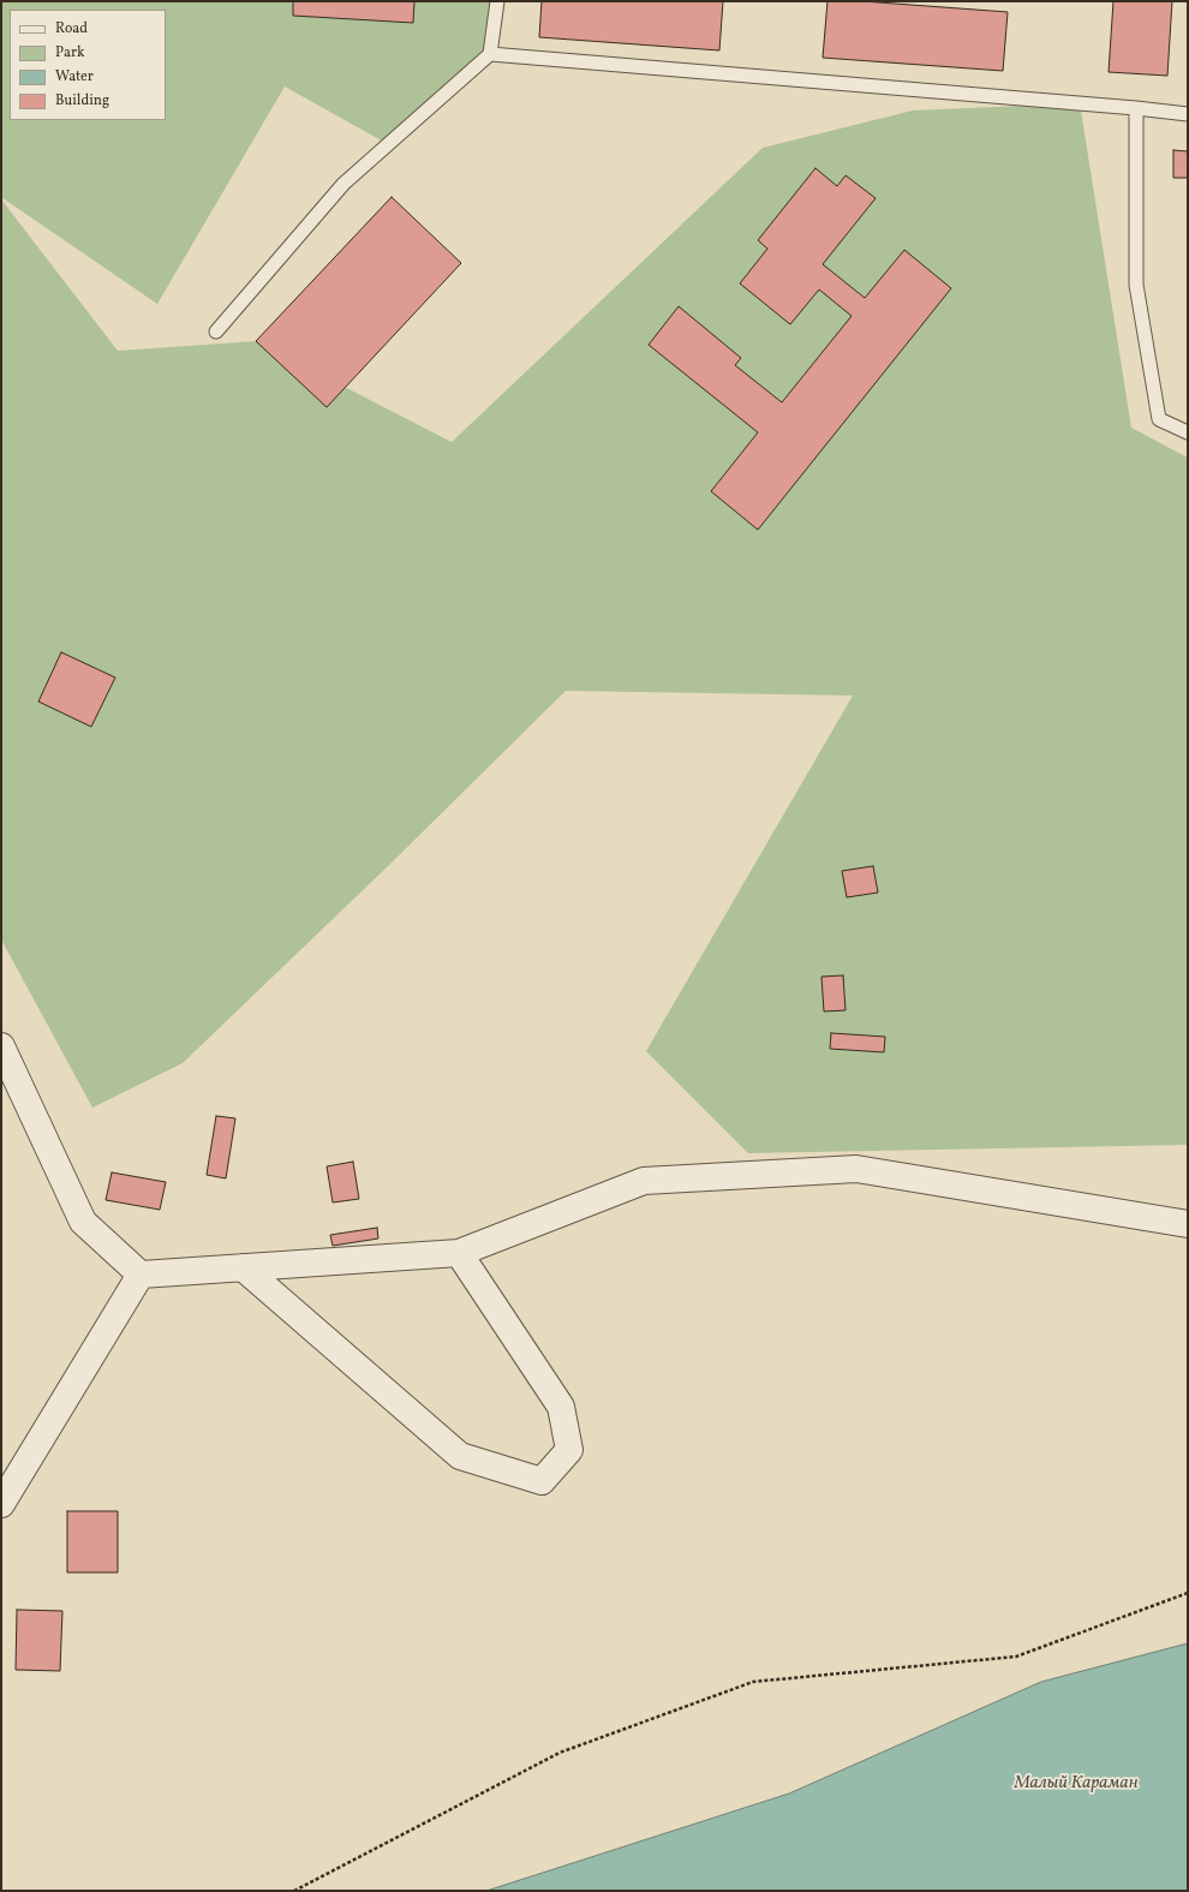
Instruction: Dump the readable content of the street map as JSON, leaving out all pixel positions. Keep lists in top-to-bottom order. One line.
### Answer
{"water":["Малый Караман"],"legend":["Road","Park","Water","Building"]}
